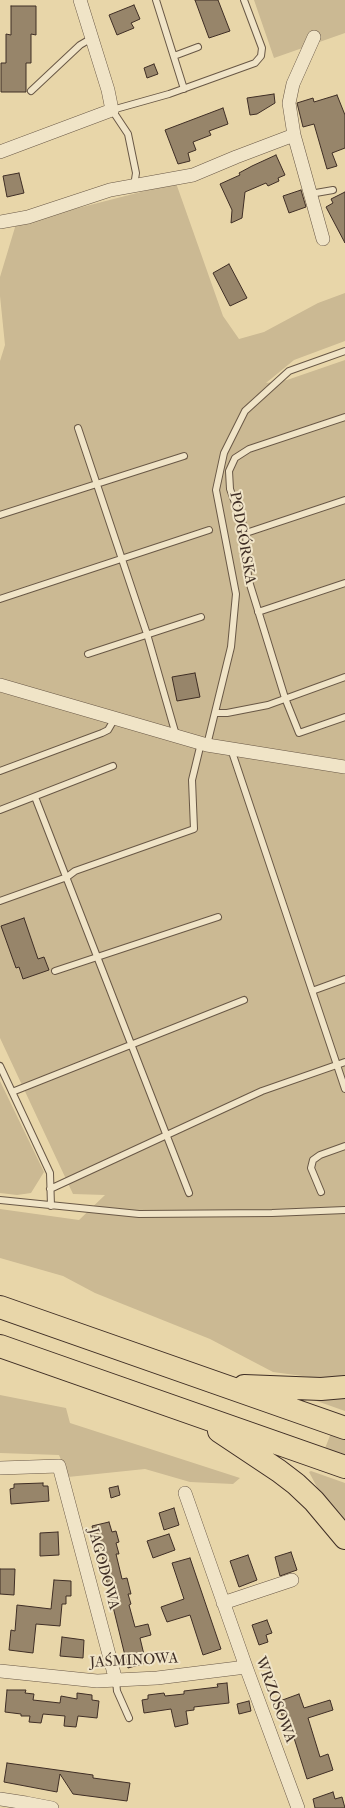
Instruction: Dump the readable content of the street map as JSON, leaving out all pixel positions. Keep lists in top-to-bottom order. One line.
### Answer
{"streets":{"street":["JAGODOWA","JAŚMINOWA","WRZOSOWA"],"lane":["PODGÓRSKA"]},"crossings":[["JAGODOWA","JAŚMINOWA"],["JAŚMINOWA","WRZOSOWA"]]}
